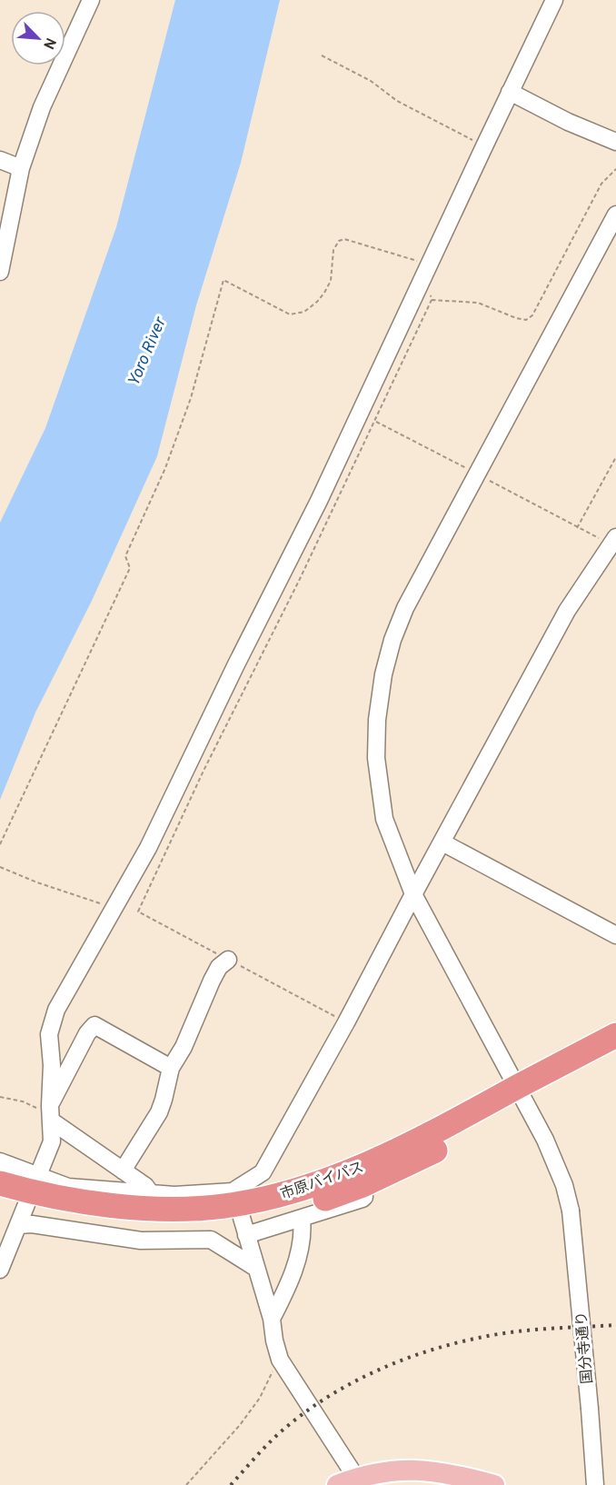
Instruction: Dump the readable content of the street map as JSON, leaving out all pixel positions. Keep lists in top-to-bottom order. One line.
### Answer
{"streets":{"highway":["市原バイパス"],"street":["国分寺通り"]},"crossings":[["市原バイパス","国分寺通り"]],"water":["Yoro River"],"north":"bottom right"}
